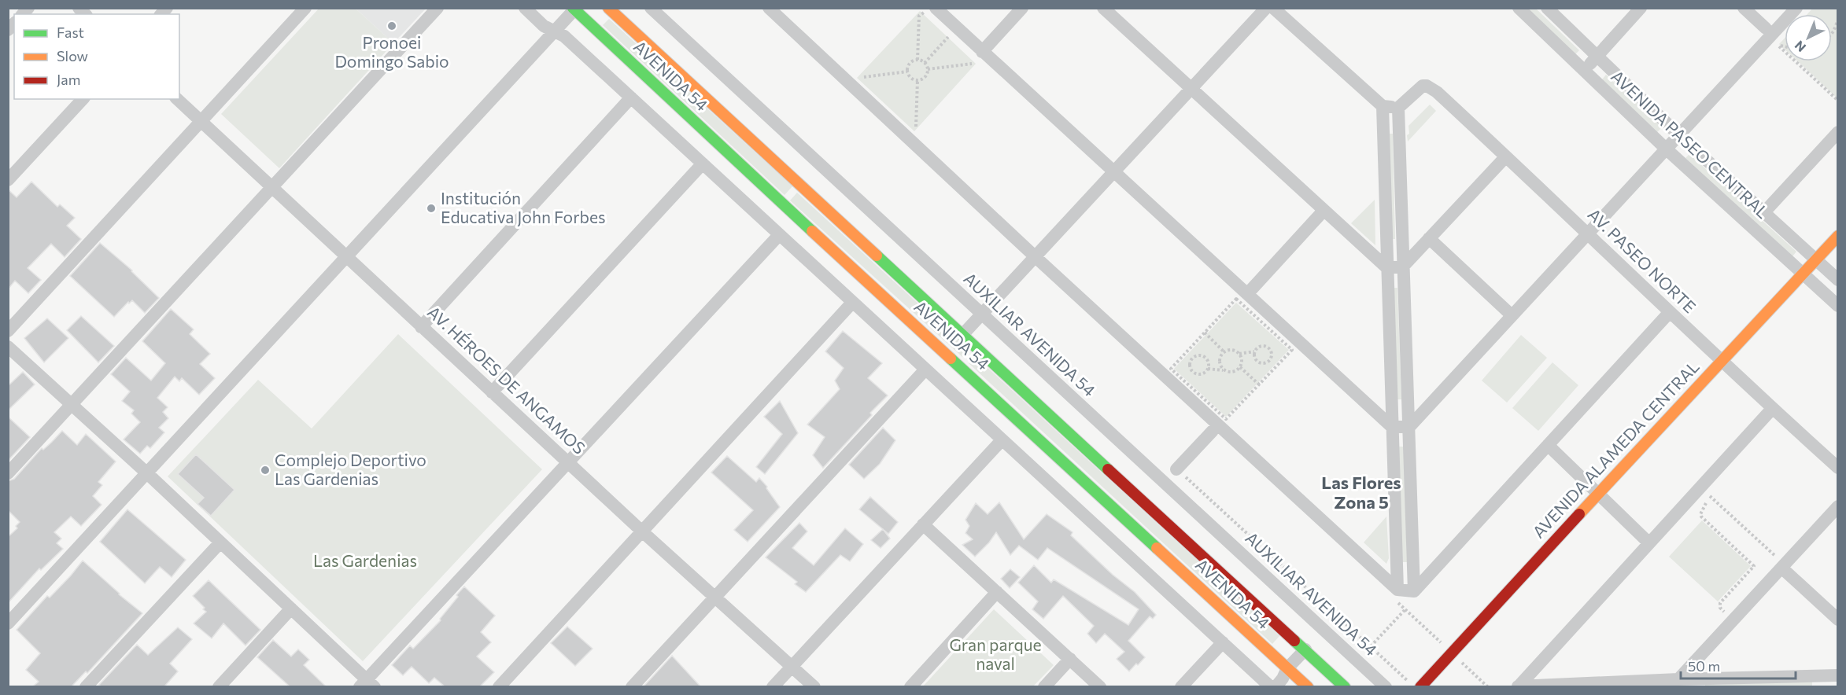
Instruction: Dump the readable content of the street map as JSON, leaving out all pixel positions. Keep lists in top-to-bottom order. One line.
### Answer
{"streets":{"main road":["AVENIDA 54","AVENIDA ALAMEDA CENTRAL"],"street":["AVENIDA PASEO CENTRAL","AV. PASEO NORTE","AUXILIAR AVENIDA 54","AV. HÉROES DE ANGAMOS"]},"crossings":[["AVENIDA PASEO CENTRAL","AVENIDA ALAMEDA CENTRAL"],["AV. PASEO NORTE","AVENIDA ALAMEDA CENTRAL"]],"districts":["Las Flores Zona 5"],"parks":["Las Gardenias","Gran parque naval"],"places":["Pronoei Domingo Sabio","Institución Educativa John Forbes","Complejo Deportivo Las Gardenias"],"legend":["Fast","Slow","Jam"],"scale_bar":"50 m","north":"bottom left"}
